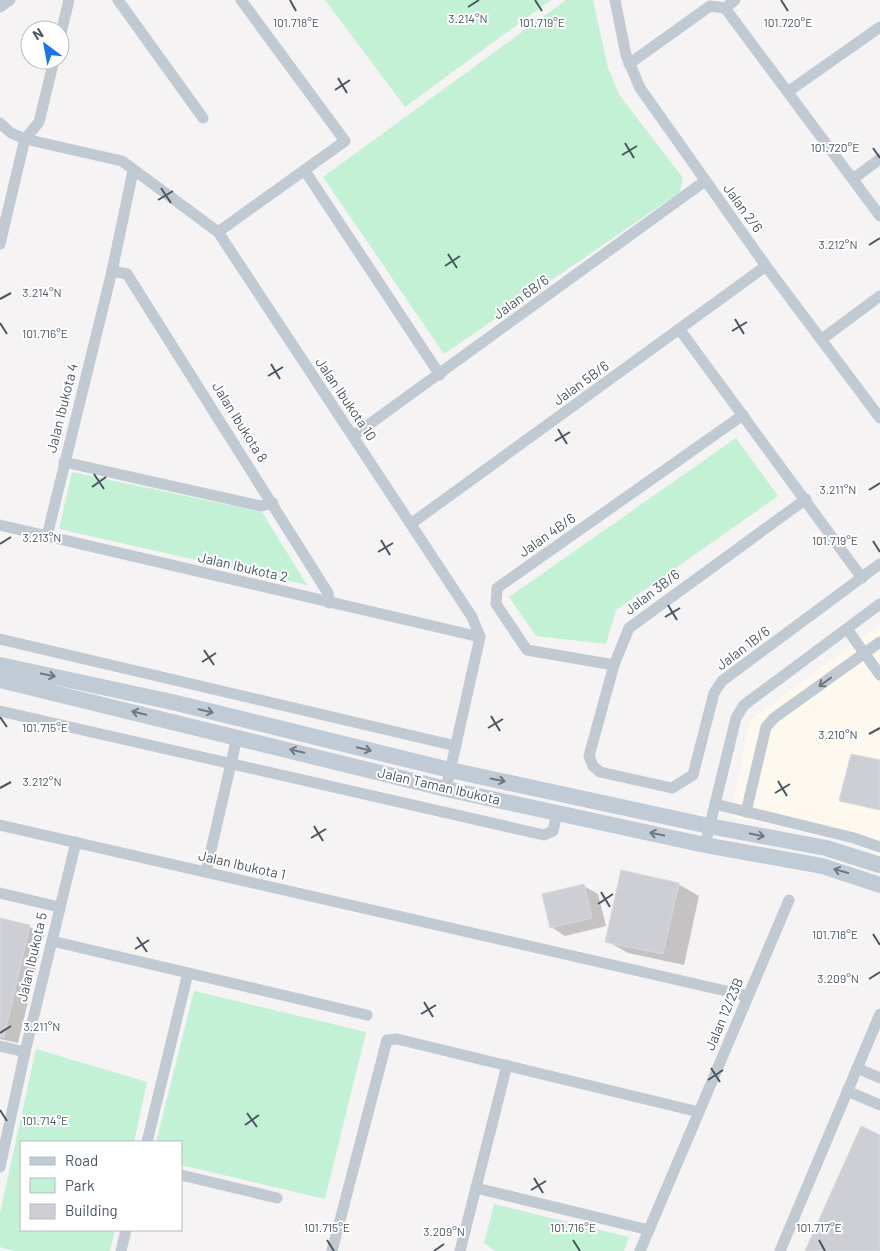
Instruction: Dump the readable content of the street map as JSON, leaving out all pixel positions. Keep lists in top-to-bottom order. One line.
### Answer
{"streets":{"main road":["Jalan Taman Ibukota"],"street":["Jalan 2/6","Jalan 6B/6","Jalan 5B/6","Jalan Ibukota 10","Jalan Ibukota 4","Jalan Ibukota 8","Jalan 4B/6","Jalan Ibukota 2","Jalan 3B/6","Jalan 1B/6","Jalan Ibukota 1","Jalan Ibukota 5","Jalan 12/23B"]},"crossings":[["Jalan 2/6","Jalan 6B/6"],["Jalan 2/6","Jalan 5B/6"],["Jalan 6B/6","Jalan Ibukota 10"],["Jalan 5B/6","Jalan Ibukota 10"],["Jalan Ibukota 10","Jalan Ibukota 4"],["Jalan Ibukota 10","Jalan Ibukota 2"],["Jalan Ibukota 4","Jalan Ibukota 8"],["Jalan Ibukota 4","Jalan Ibukota 2"],["Jalan Ibukota 8","Jalan Ibukota 2"],["Jalan 4B/6","Jalan 3B/6"],["Jalan 3B/6","Jalan 1B/6"],["Jalan Ibukota 1","Jalan Ibukota 5"],["Jalan Ibukota 1","Jalan 12/23B"]],"legend":["Road","Park","Building"],"north":"top left","coordinates":["3.214°N","101.718°E","101.720°E","101.719°E","3.212°N","101.716°E","3.211°N","3.213°N","101.715°E","3.210°N","3.209°N","101.714°E","101.717°E"]}
